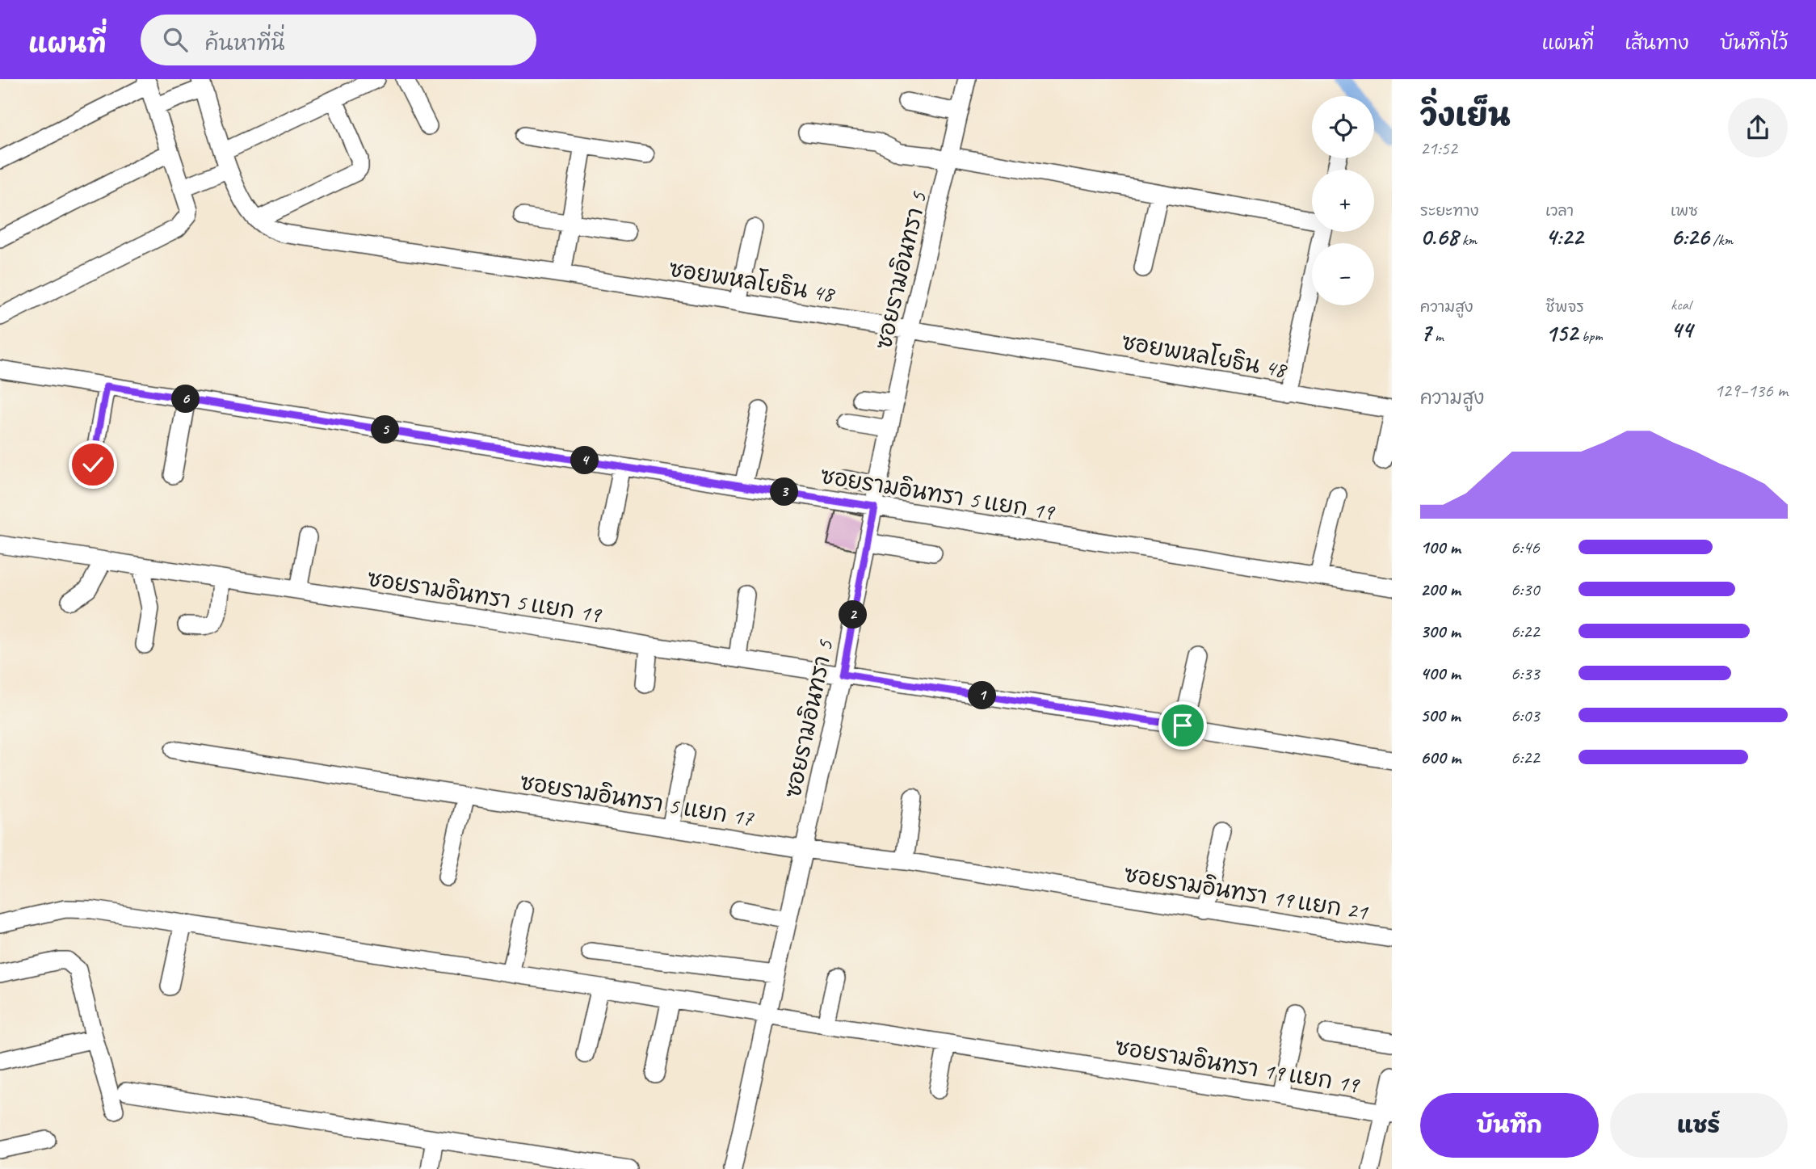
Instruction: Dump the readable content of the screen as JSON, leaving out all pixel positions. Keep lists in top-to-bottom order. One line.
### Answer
{"streets":{"street":["ซอยรามอินทรา 5","ซอยพหลโยธิน 48","ซอยรามอินทรา 5 แยก 19","ซอยรามอินทรา 5 แยก 17","ซอยรามอินทรา 19 แยก 21","ซอยรามอินทรา 19 แยก 19"]},"crossings":[["ซอยรามอินทรา 5","ซอยพหลโยธิน 48"],["ซอยรามอินทรา 5","ซอยรามอินทรา 5 แยก 19"],["ซอยรามอินทรา 5","ซอยรามอินทรา 5 แยก 17"],["ซอยรามอินทรา 5","ซอยรามอินทรา 19 แยก 19"],["ซอยรามอินทรา 5 แยก 17","ซอยรามอินทรา 19 แยก 21"]],"page":{"header":"แผนที่","search":"ค้นหาที่นี่","nav":["แผนที่","เส้นทาง","บันทึกไว้"],"heading":["วิ่งเย็น","21:52"],"map_buttons":["+","−"],"stats":[["ระยะทาง","0.68 km"],["เวลา","4:22"],["เพซ","6:26 /km"],["ความสูง","7 m"],["ชีพจร","152 bpm"],["kcal","44"]],"chart":["ความสูง","129–136 m"],"pins":["6","5","4","3","2","1"],"list":[{"name":"100 m","note":"6:46"},{"name":"200 m","note":"6:30"},{"name":"300 m","note":"6:22"},{"name":"400 m","note":"6:33"},{"name":"500 m","note":"6:03"},{"name":"600 m","note":"6:22"}],"buttons":["บันทึก","แชร์"]}}
